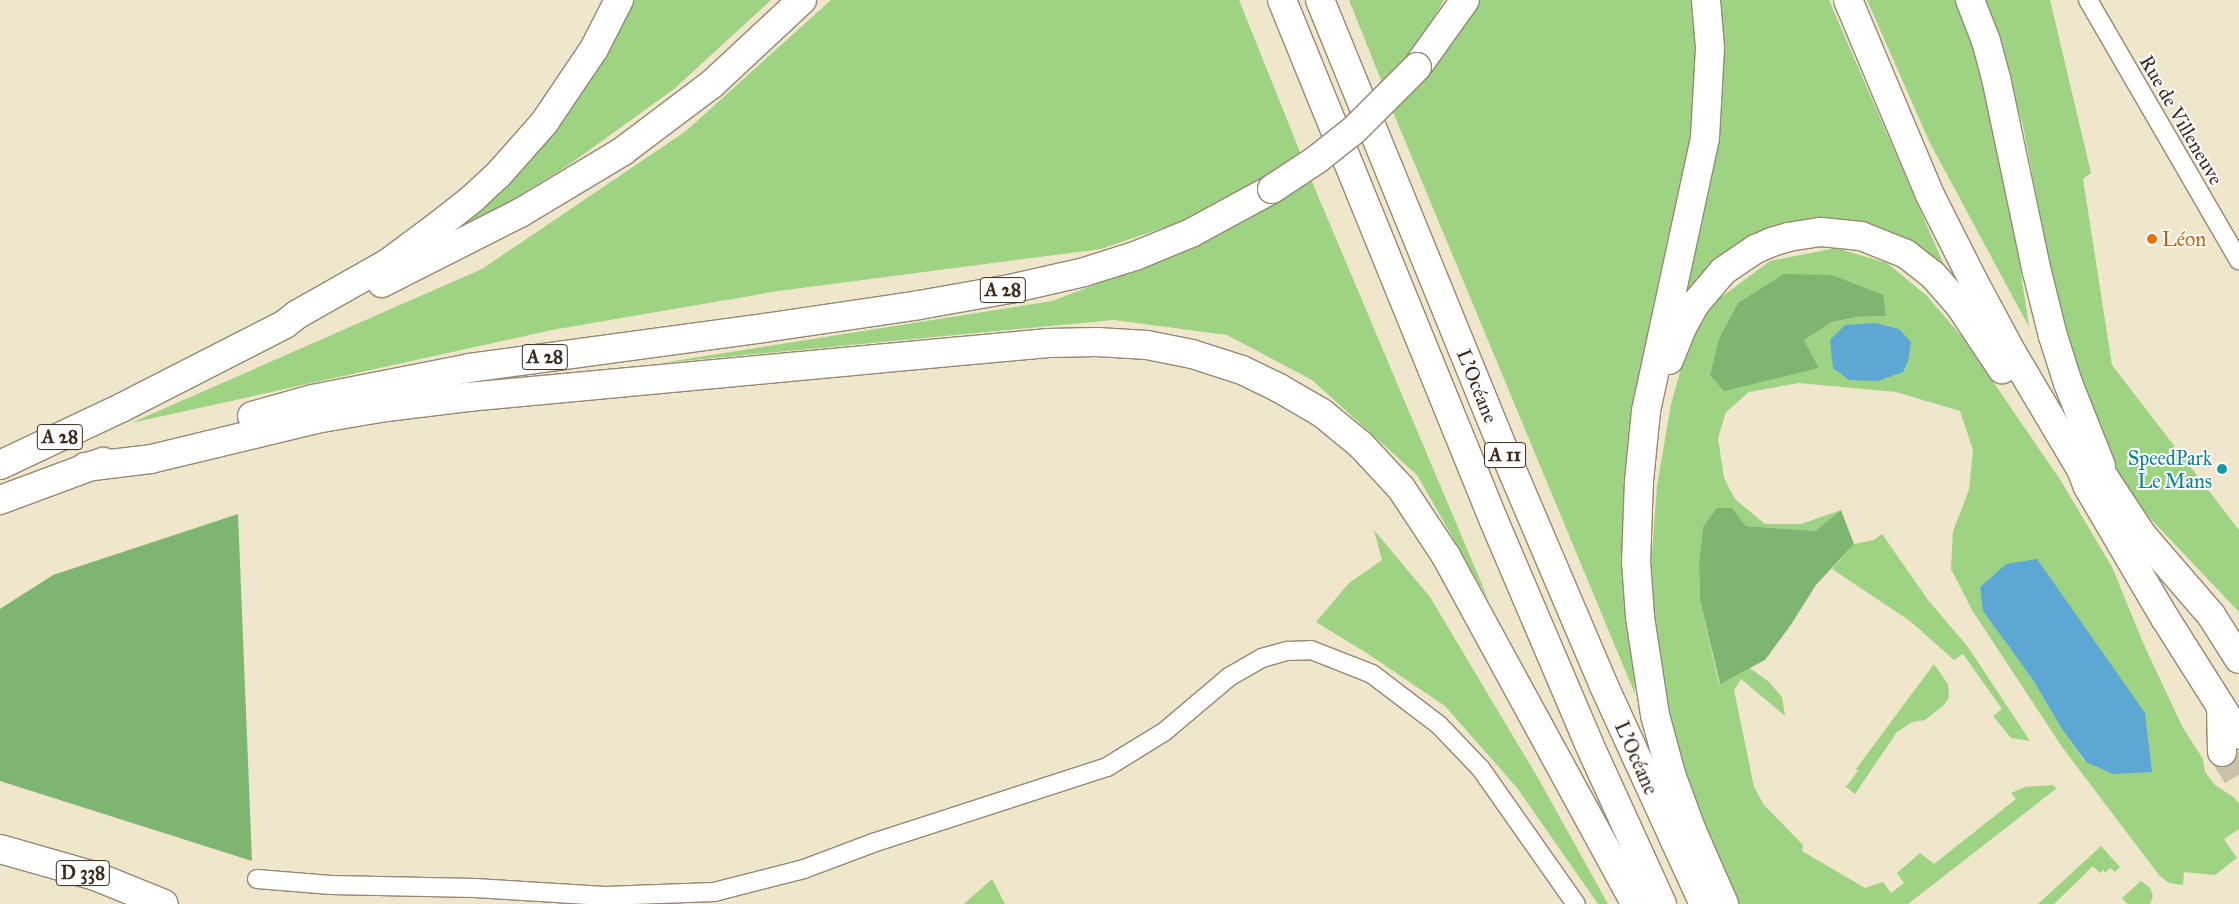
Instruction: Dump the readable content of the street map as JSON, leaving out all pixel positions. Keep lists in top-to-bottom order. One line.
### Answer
{"streets":{"main road":["A 28","L’Océane","A 11","D 338"],"street":["Rue de Villeneuve"]},"places":["Léon","SpeedPark Le Mans"]}
